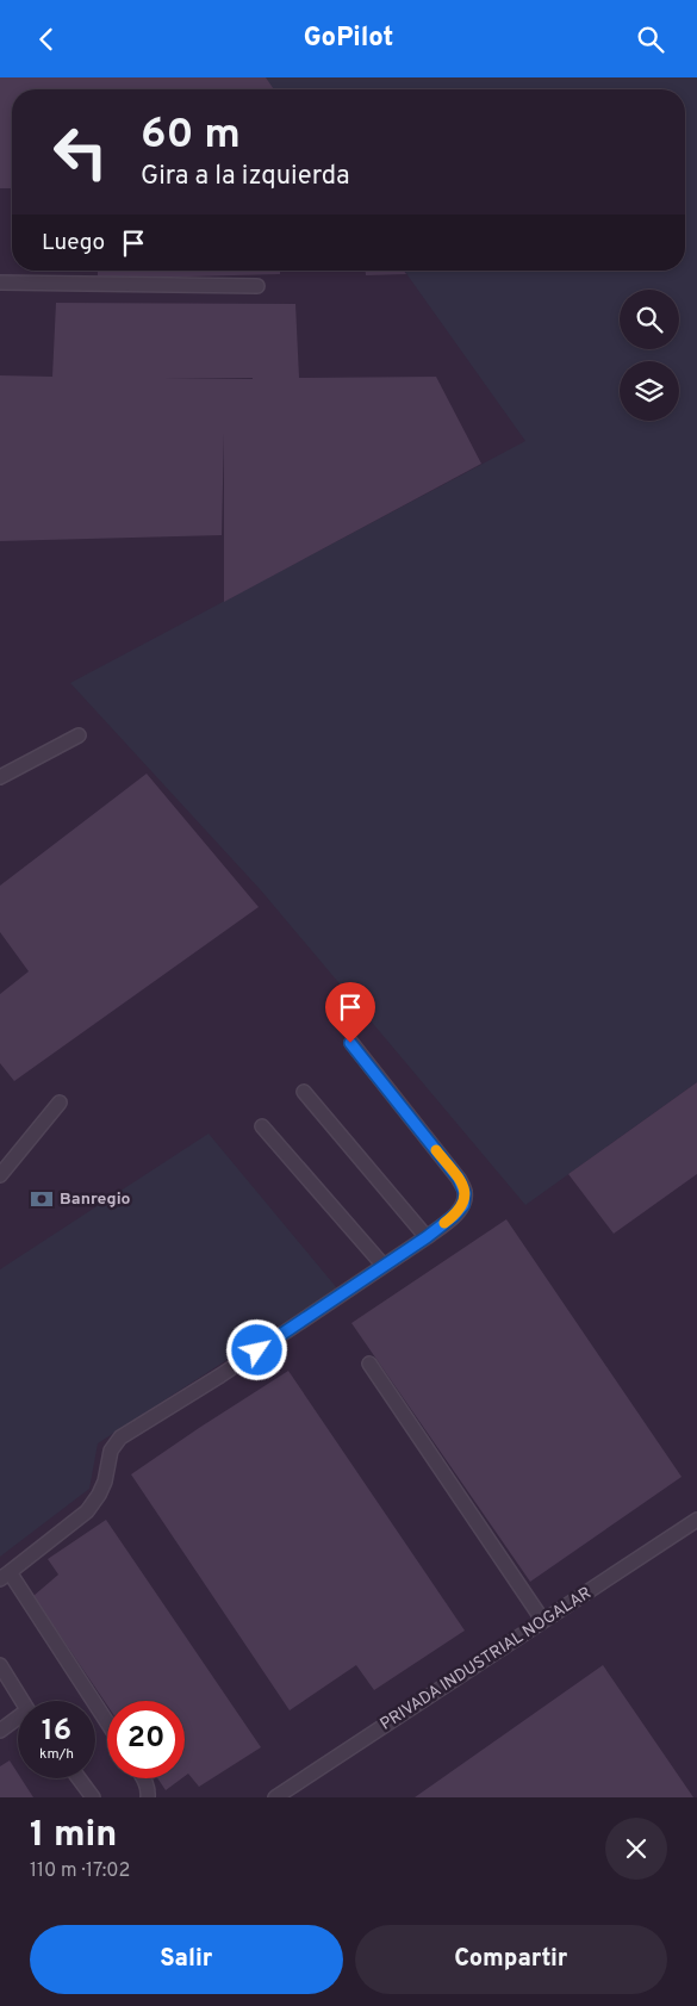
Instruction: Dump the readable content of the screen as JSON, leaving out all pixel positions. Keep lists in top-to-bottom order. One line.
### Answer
{"streets":{"lane":["PRIVADA INDUSTRIAL NOGALAR"]},"places":{"bank":["Banregio"]},"page":{"header":"GoPilot","turn":["60 m","Gira a la izquierda"],"then":"Luego","speed":"16 km/h","limit":"20","heading":["1 min","110 m · 17:02"],"buttons":["Salir","Compartir"]}}
